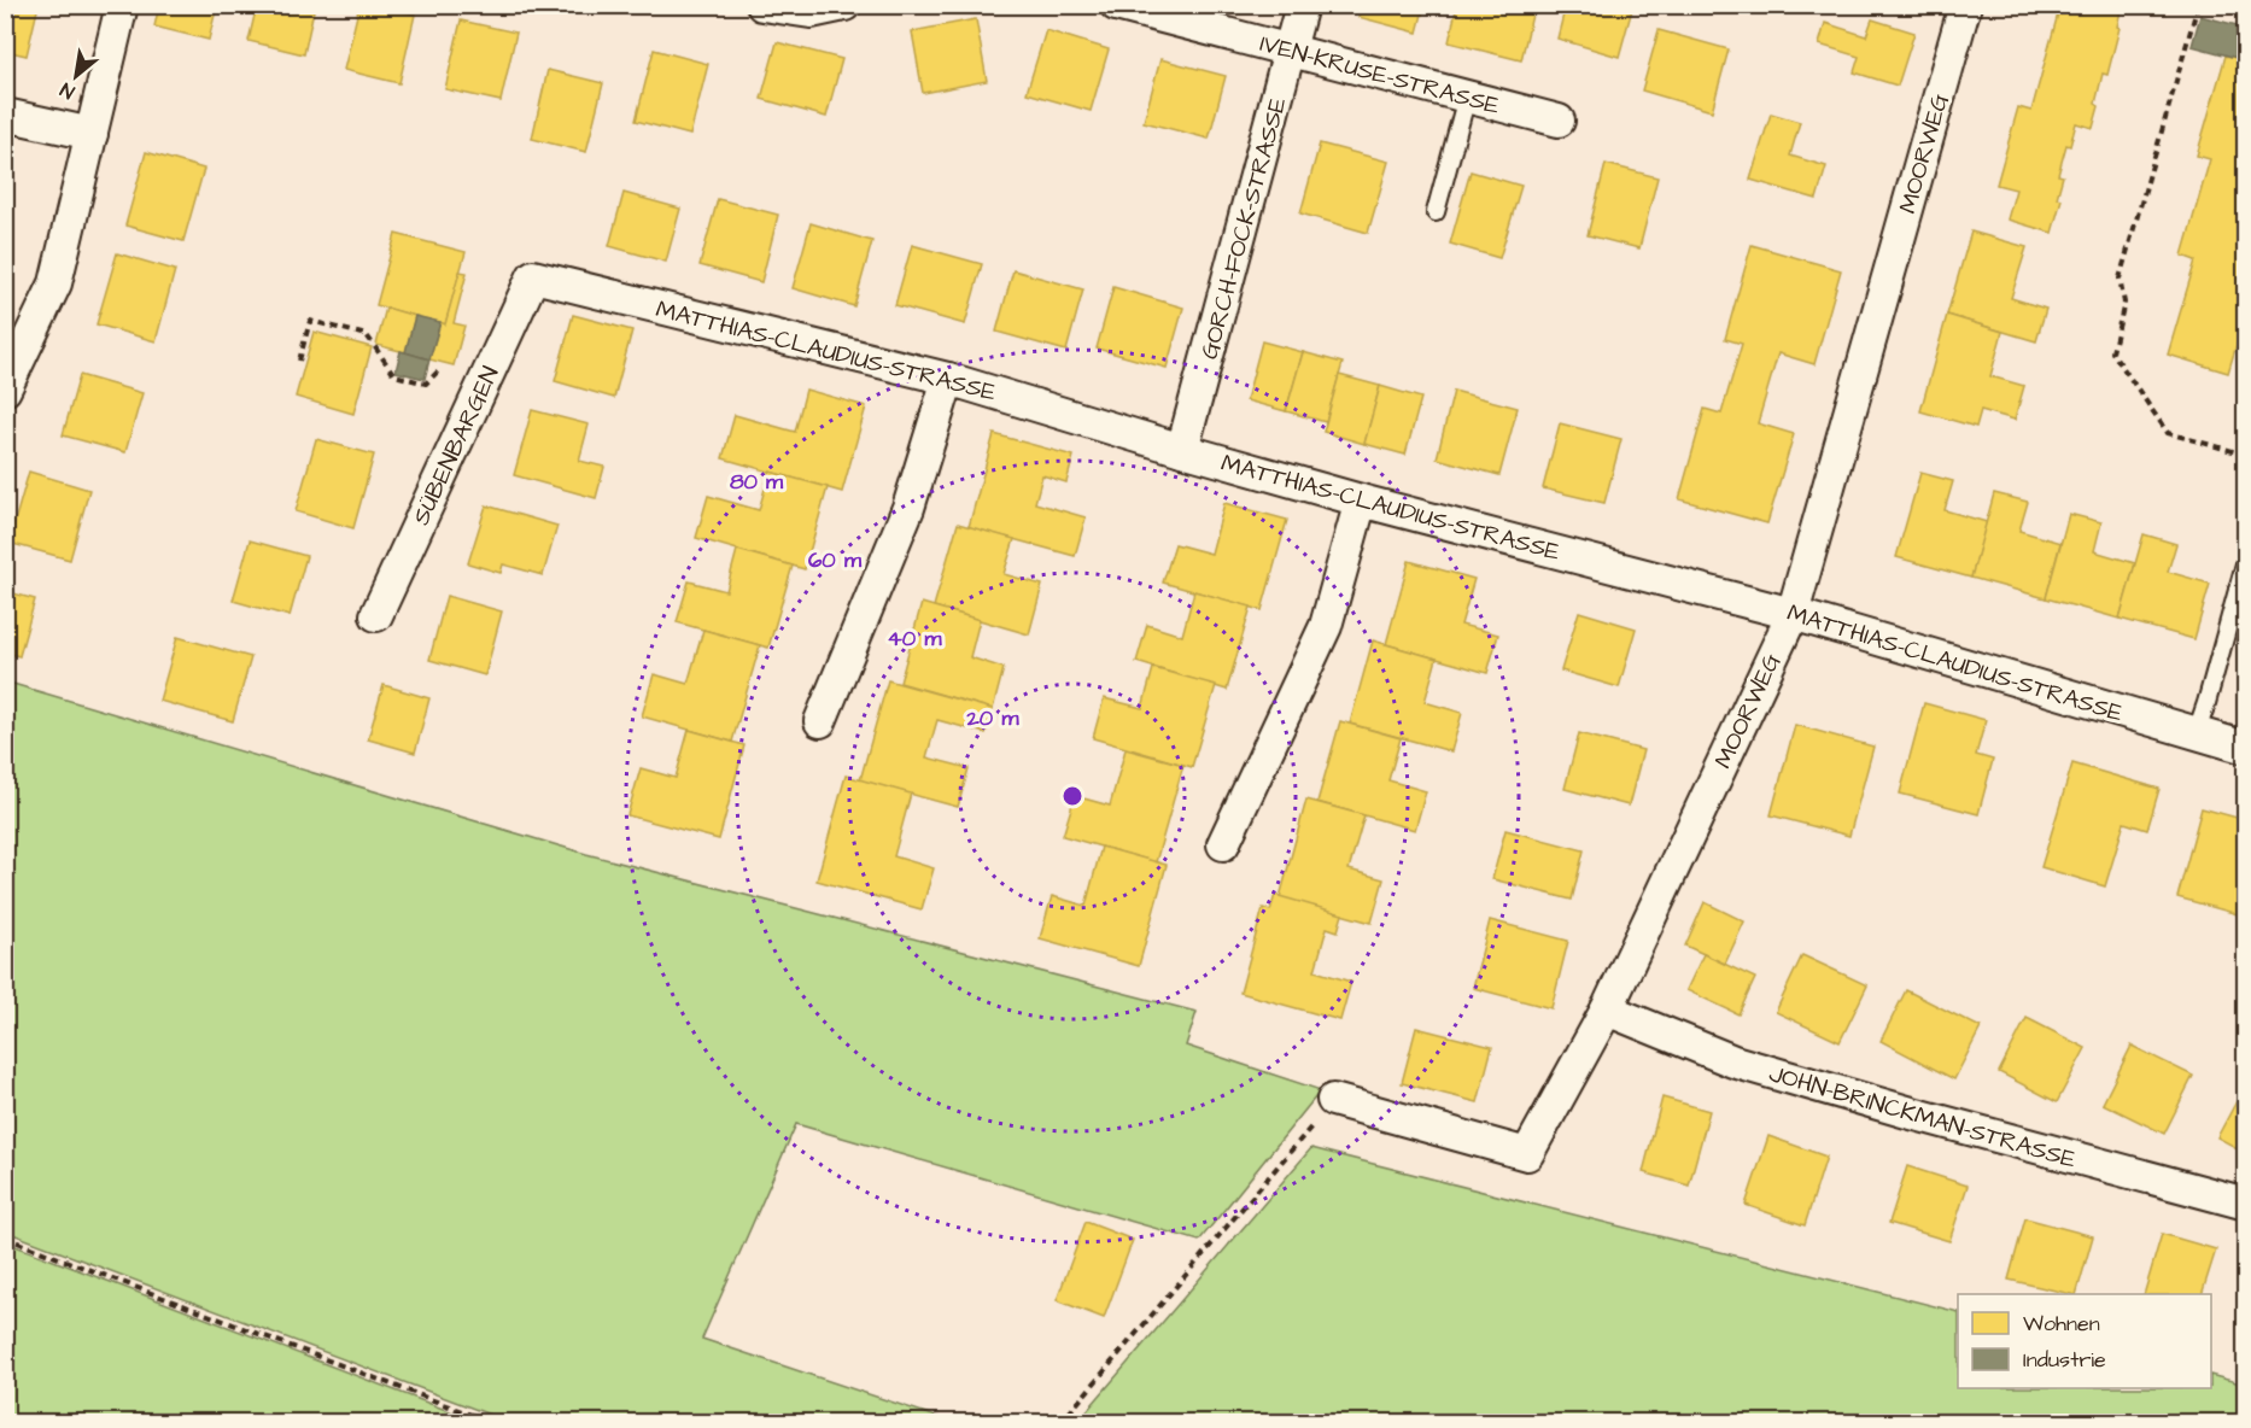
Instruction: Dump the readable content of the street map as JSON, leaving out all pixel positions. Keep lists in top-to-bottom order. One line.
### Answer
{"streets":{"street":["IVEN-KRUSE-STRASSE","MOORWEG","GORCH-FOCK-STRASSE","MATTHIAS-CLAUDIUS-STRASSE","SÜBENBARGEN","JOHN-BRINCKMAN-STRASSE"]},"crossings":[["IVEN-KRUSE-STRASSE","GORCH-FOCK-STRASSE"],["MOORWEG","MATTHIAS-CLAUDIUS-STRASSE"],["MOORWEG","JOHN-BRINCKMAN-STRASSE"],["GORCH-FOCK-STRASSE","MATTHIAS-CLAUDIUS-STRASSE"],["MATTHIAS-CLAUDIUS-STRASSE","SÜBENBARGEN"]],"legend":["Wohnen","Industrie"],"north":"bottom left","rings":["80 m","60 m","40 m","20 m"]}
